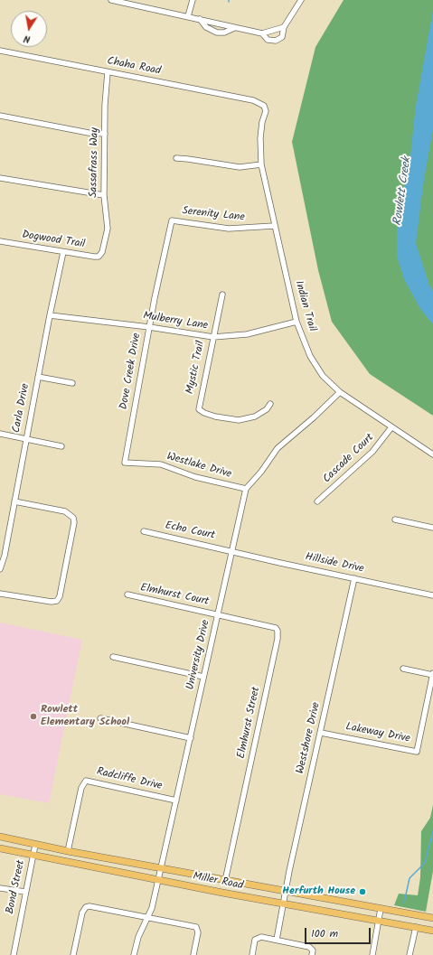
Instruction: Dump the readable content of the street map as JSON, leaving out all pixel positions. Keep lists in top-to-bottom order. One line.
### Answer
{"streets":{"main road":["Miller Road"],"street":["Chaha Road","Sassafrass Way","Serenity Lane","Dogwood Trail","Indian Trail","Mulberry Lane","Mystic Trail","Dove Creek Drive","Carla Drive","Cascade Court","Westlake Drive","Echo Court","Hillside Drive","Elmhurst Court","University Drive","Elmhurst Street","Lakeway Drive","Westshore Drive","Radcliffe Drive","Bond Street"]},"crossings":[["Chaha Road","Sassafrass Way"],["Chaha Road","Indian Trail"],["Sassafrass Way","Dogwood Trail"],["Serenity Lane","Indian Trail"],["Serenity Lane","Dove Creek Drive"],["Dogwood Trail","Carla Drive"],["Indian Trail","Mulberry Lane"],["Indian Trail","Cascade Court"],["Indian Trail","University Drive"],["Mulberry Lane","Mystic Trail"],["Mulberry Lane","Dove Creek Drive"],["Mulberry Lane","Carla Drive"],["Dove Creek Drive","Westlake Drive"],["Westlake Drive","University Drive"],["Echo Court","Hillside Drive"],["Echo Court","University Drive"],["Hillside Drive","University Drive"],["Hillside Drive","Westshore Drive"],["Elmhurst Court","University Drive"],["Elmhurst Court","Elmhurst Street"],["University Drive","Elmhurst Street"],["University Drive","Radcliffe Drive"],["University Drive","Miller Road"],["Elmhurst Street","Miller Road"],["Lakeway Drive","Westshore Drive"],["Westshore Drive","Miller Road"],["Radcliffe Drive","Miller Road"],["Miller Road","Bond Street"]],"water":["Rowlett Creek"],"places":["Rowlett Elementary School","Herfurth House"],"scale_bar":"100 m","north":"bottom"}
